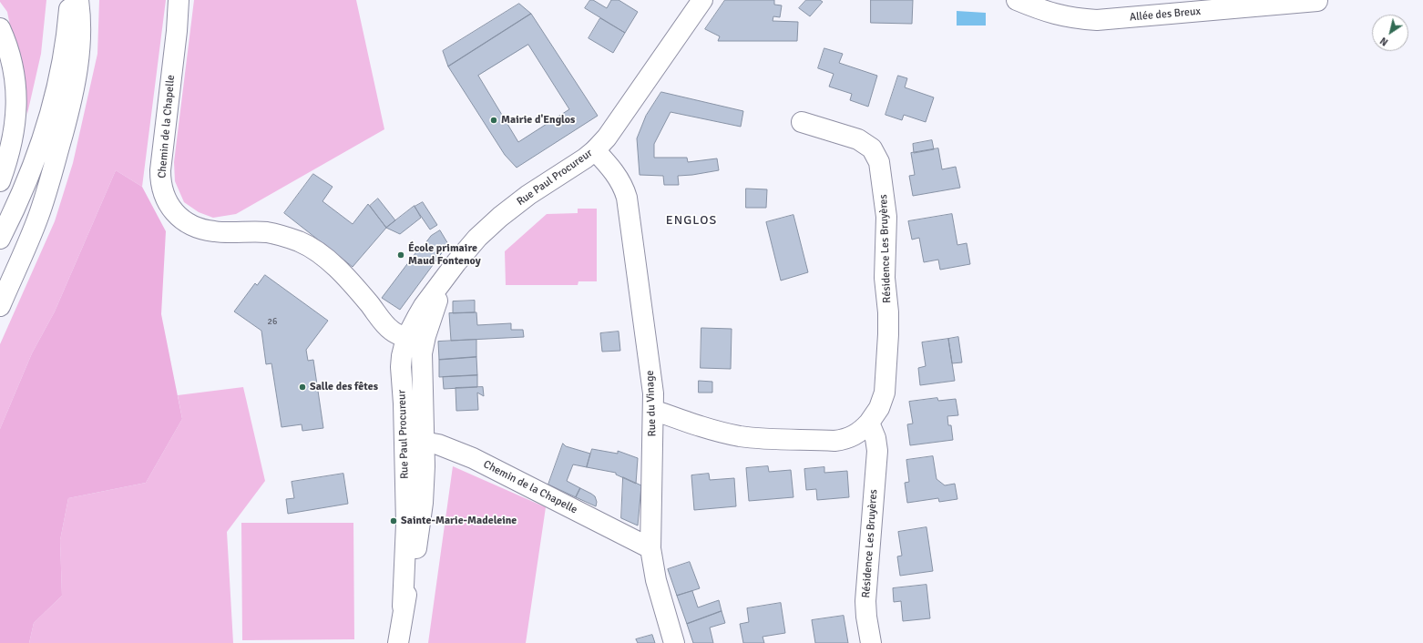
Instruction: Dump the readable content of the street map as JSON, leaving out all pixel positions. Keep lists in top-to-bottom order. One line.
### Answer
{"streets":{"main road":["Allée des Breux","Chemin de la Chapelle","Rue Paul Procureur","Résidence Les Bruyères","Rue du Vinage"]},"crossings":[["Chemin de la Chapelle","Rue Paul Procureur"],["Chemin de la Chapelle","Rue du Vinage"],["Rue Paul Procureur","Rue du Vinage"],["Résidence Les Bruyères","Rue du Vinage"]],"districts":["ENGLOS"],"places":["Mairie d'Englos","École primaire Maud Fontenoy","Salle des fêtes","Sainte-Marie-Madeleine"],"house_numbers":["26"],"north":"bottom left"}
